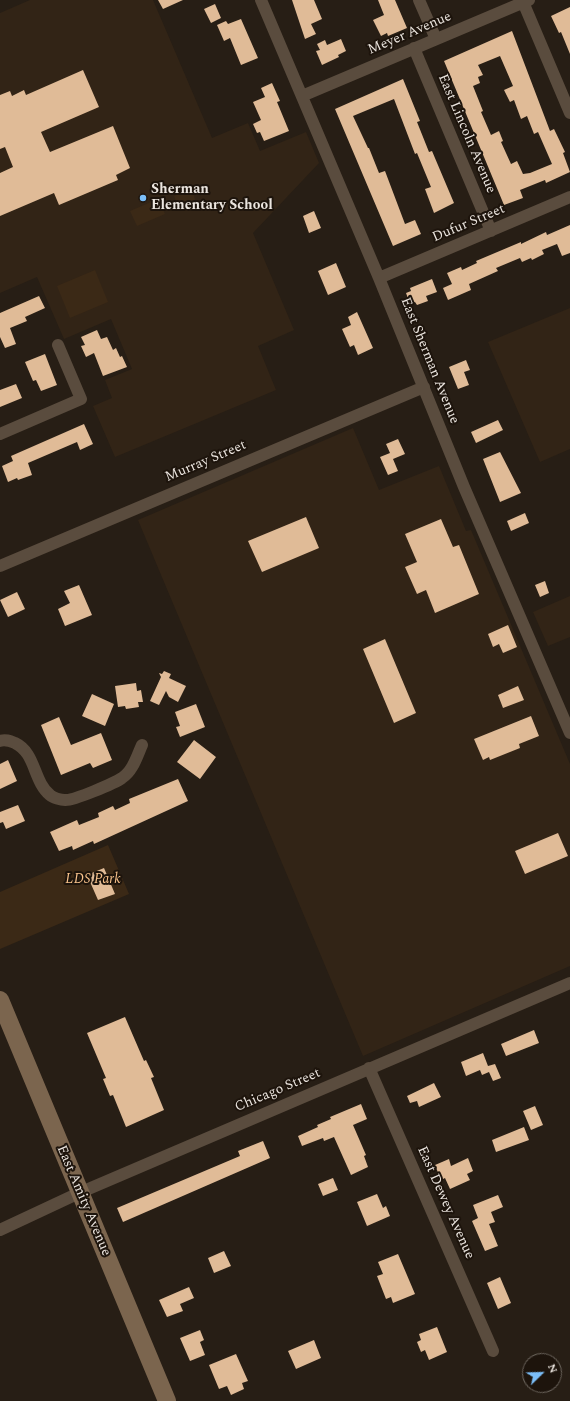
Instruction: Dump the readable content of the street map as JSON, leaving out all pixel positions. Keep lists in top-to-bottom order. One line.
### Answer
{"streets":{"main road":["East Amity Avenue"],"street":["Meyer Avenue","East Lincoln Avenue","Dufur Street","East Sherman Avenue","Murray Street","Chicago Street","East Dewey Avenue"]},"crossings":[["Meyer Avenue","East Lincoln Avenue"],["Meyer Avenue","East Sherman Avenue"],["East Lincoln Avenue","Dufur Street"],["Dufur Street","East Sherman Avenue"],["East Sherman Avenue","Murray Street"],["Chicago Street","East Amity Avenue"],["Chicago Street","East Dewey Avenue"]],"parks":["LDS Park"],"places":["Sherman Elementary School"],"north":"top right"}
